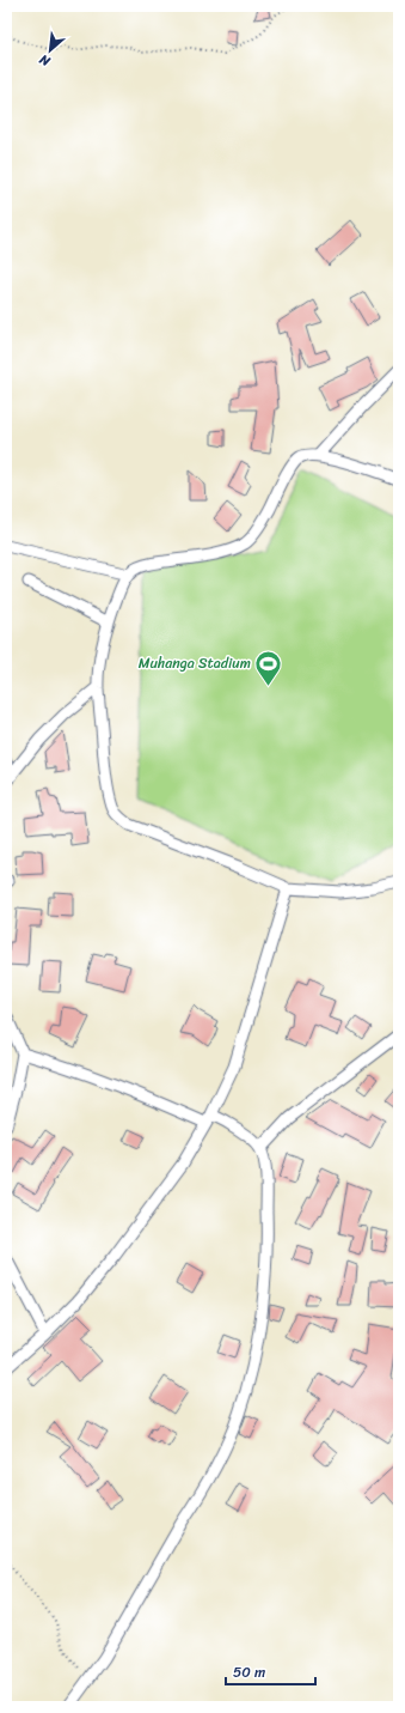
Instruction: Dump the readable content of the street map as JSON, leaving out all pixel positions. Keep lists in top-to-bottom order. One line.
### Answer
{"places":{"sports":["Muhanga Stadium"]},"scale_bar":"50 m","north":"bottom left"}
